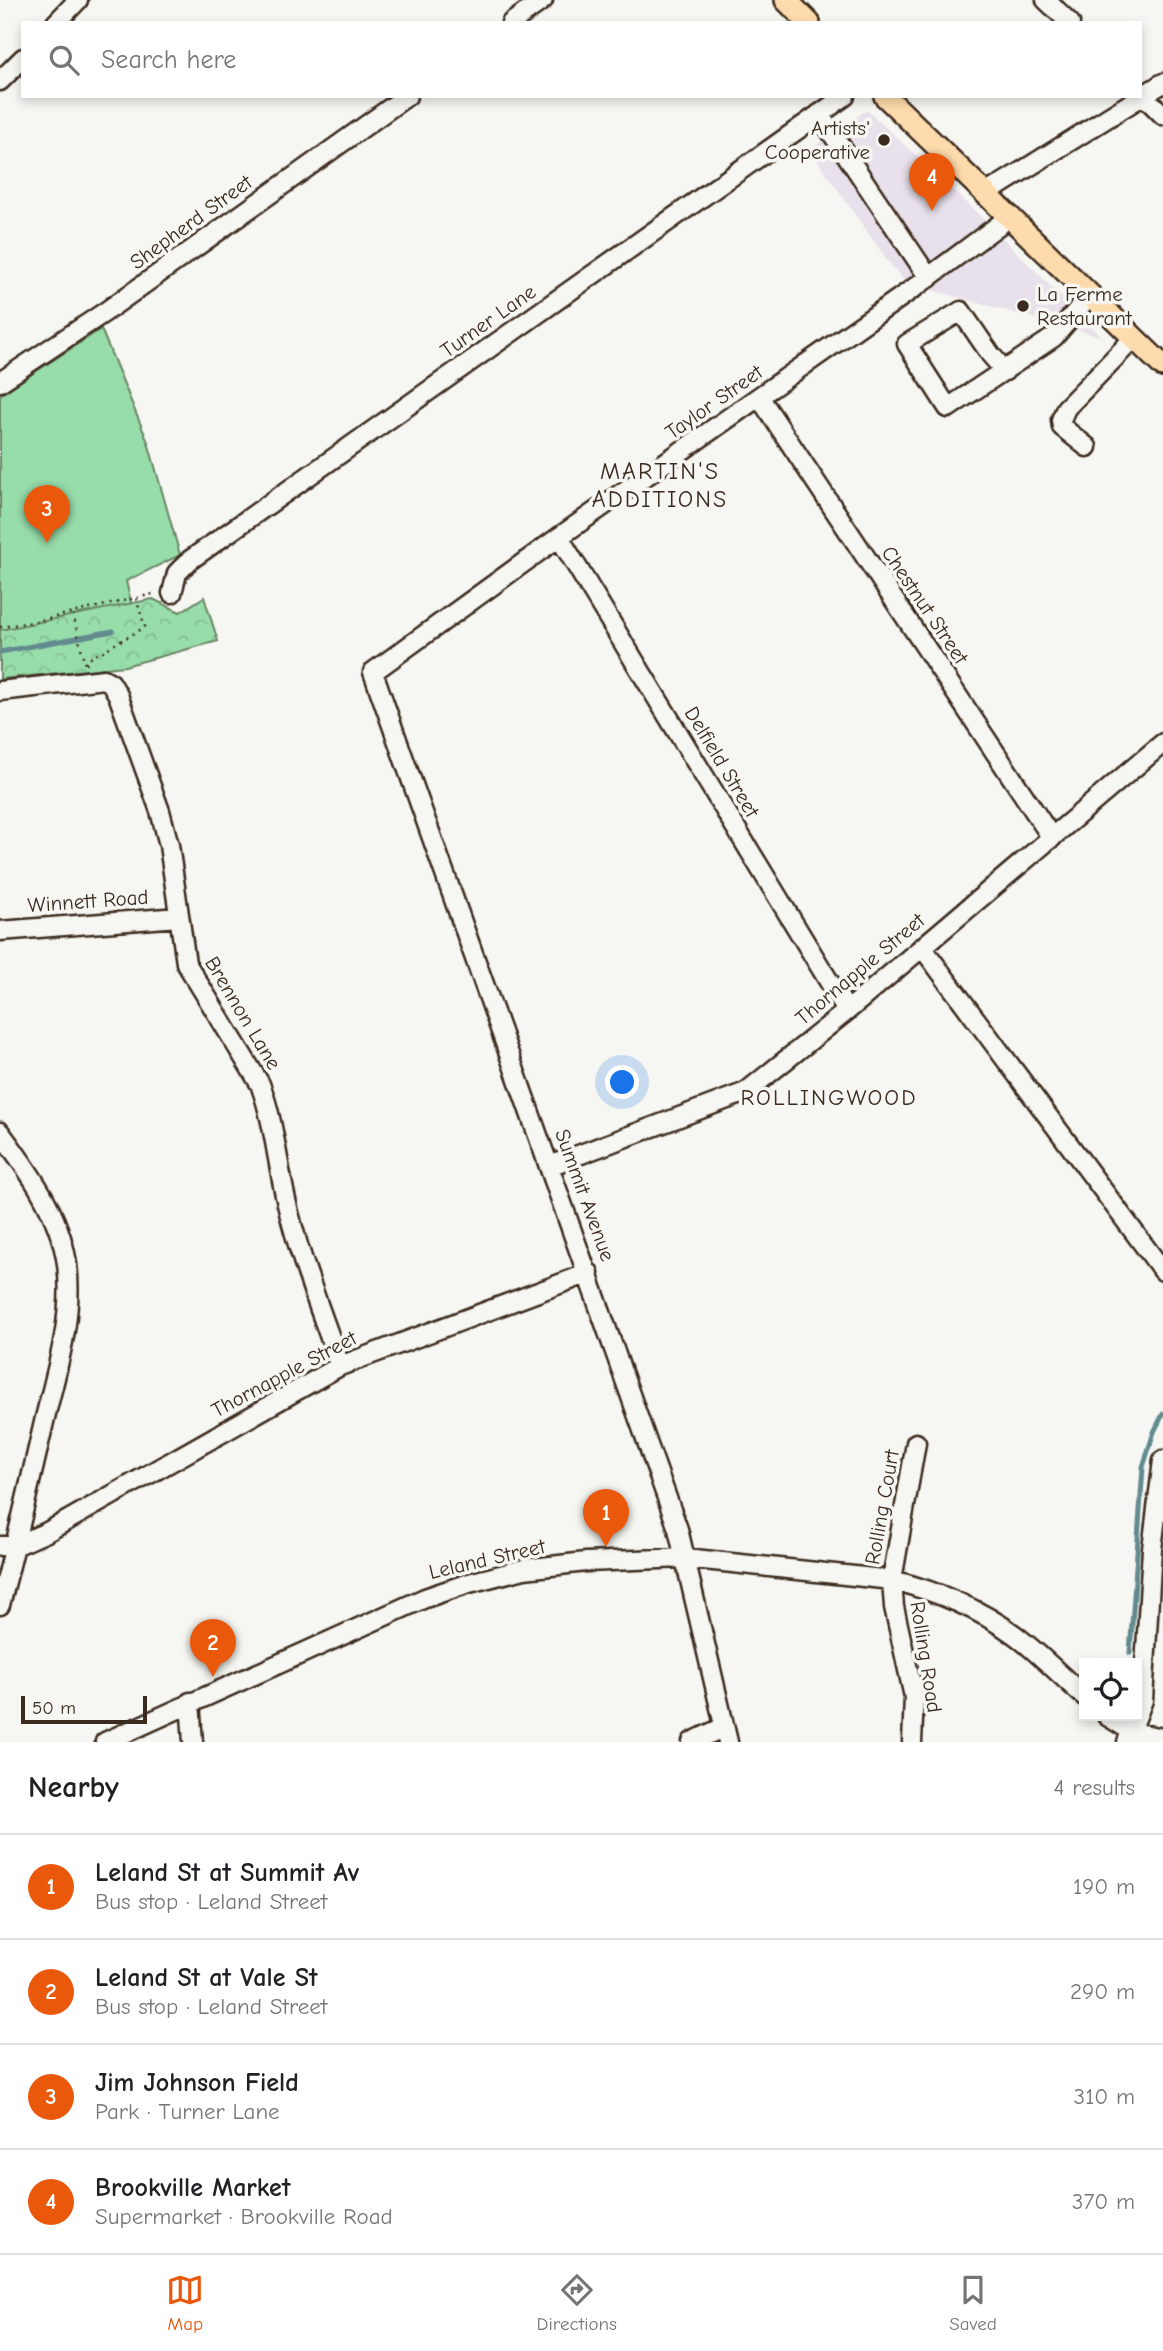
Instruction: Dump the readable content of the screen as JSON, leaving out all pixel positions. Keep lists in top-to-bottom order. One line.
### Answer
{"streets":{"street":["Shepherd Street","Turner Lane","Taylor Street","Chestnut Street","Delfield Street","Winnett Road","Thornapple Street","Brennon Lane","Summit Avenue","Rolling Court","Leland Street","Rolling Road"]},"crossings":[["Taylor Street","Chestnut Street"],["Taylor Street","Delfield Street"],["Taylor Street","Summit Avenue"],["Chestnut Street","Thornapple Street"],["Delfield Street","Thornapple Street"],["Winnett Road","Brennon Lane"],["Thornapple Street","Brennon Lane"],["Thornapple Street","Summit Avenue"],["Summit Avenue","Leland Street"],["Rolling Court","Leland Street"],["Rolling Court","Rolling Road"],["Leland Street","Rolling Road"]],"districts":["MARTIN'S ADDITIONS","ROLLINGWOOD"],"places":["Artists' Cooperative","La Ferme Restaurant"],"scale_bar":"50 m","page":{"search":"Search here","pins":["4","3","1","2"],"scale":"50 m","heading":["Nearby","4 results"],"list":[{"mark":"1","name":"Leland St at Summit Av","note":"Bus stop · Leland Street","value":"190 m"},{"mark":"2","name":"Leland St at Vale St","note":"Bus stop · Leland Street","value":"290 m"},{"mark":"3","name":"Jim Johnson Field","note":"Park · Turner Lane","value":"310 m"},{"mark":"4","name":"Brookville Market","note":"Supermarket · Brookville Road","value":"370 m"}],"nav":["Map","Directions","Saved"]}}
